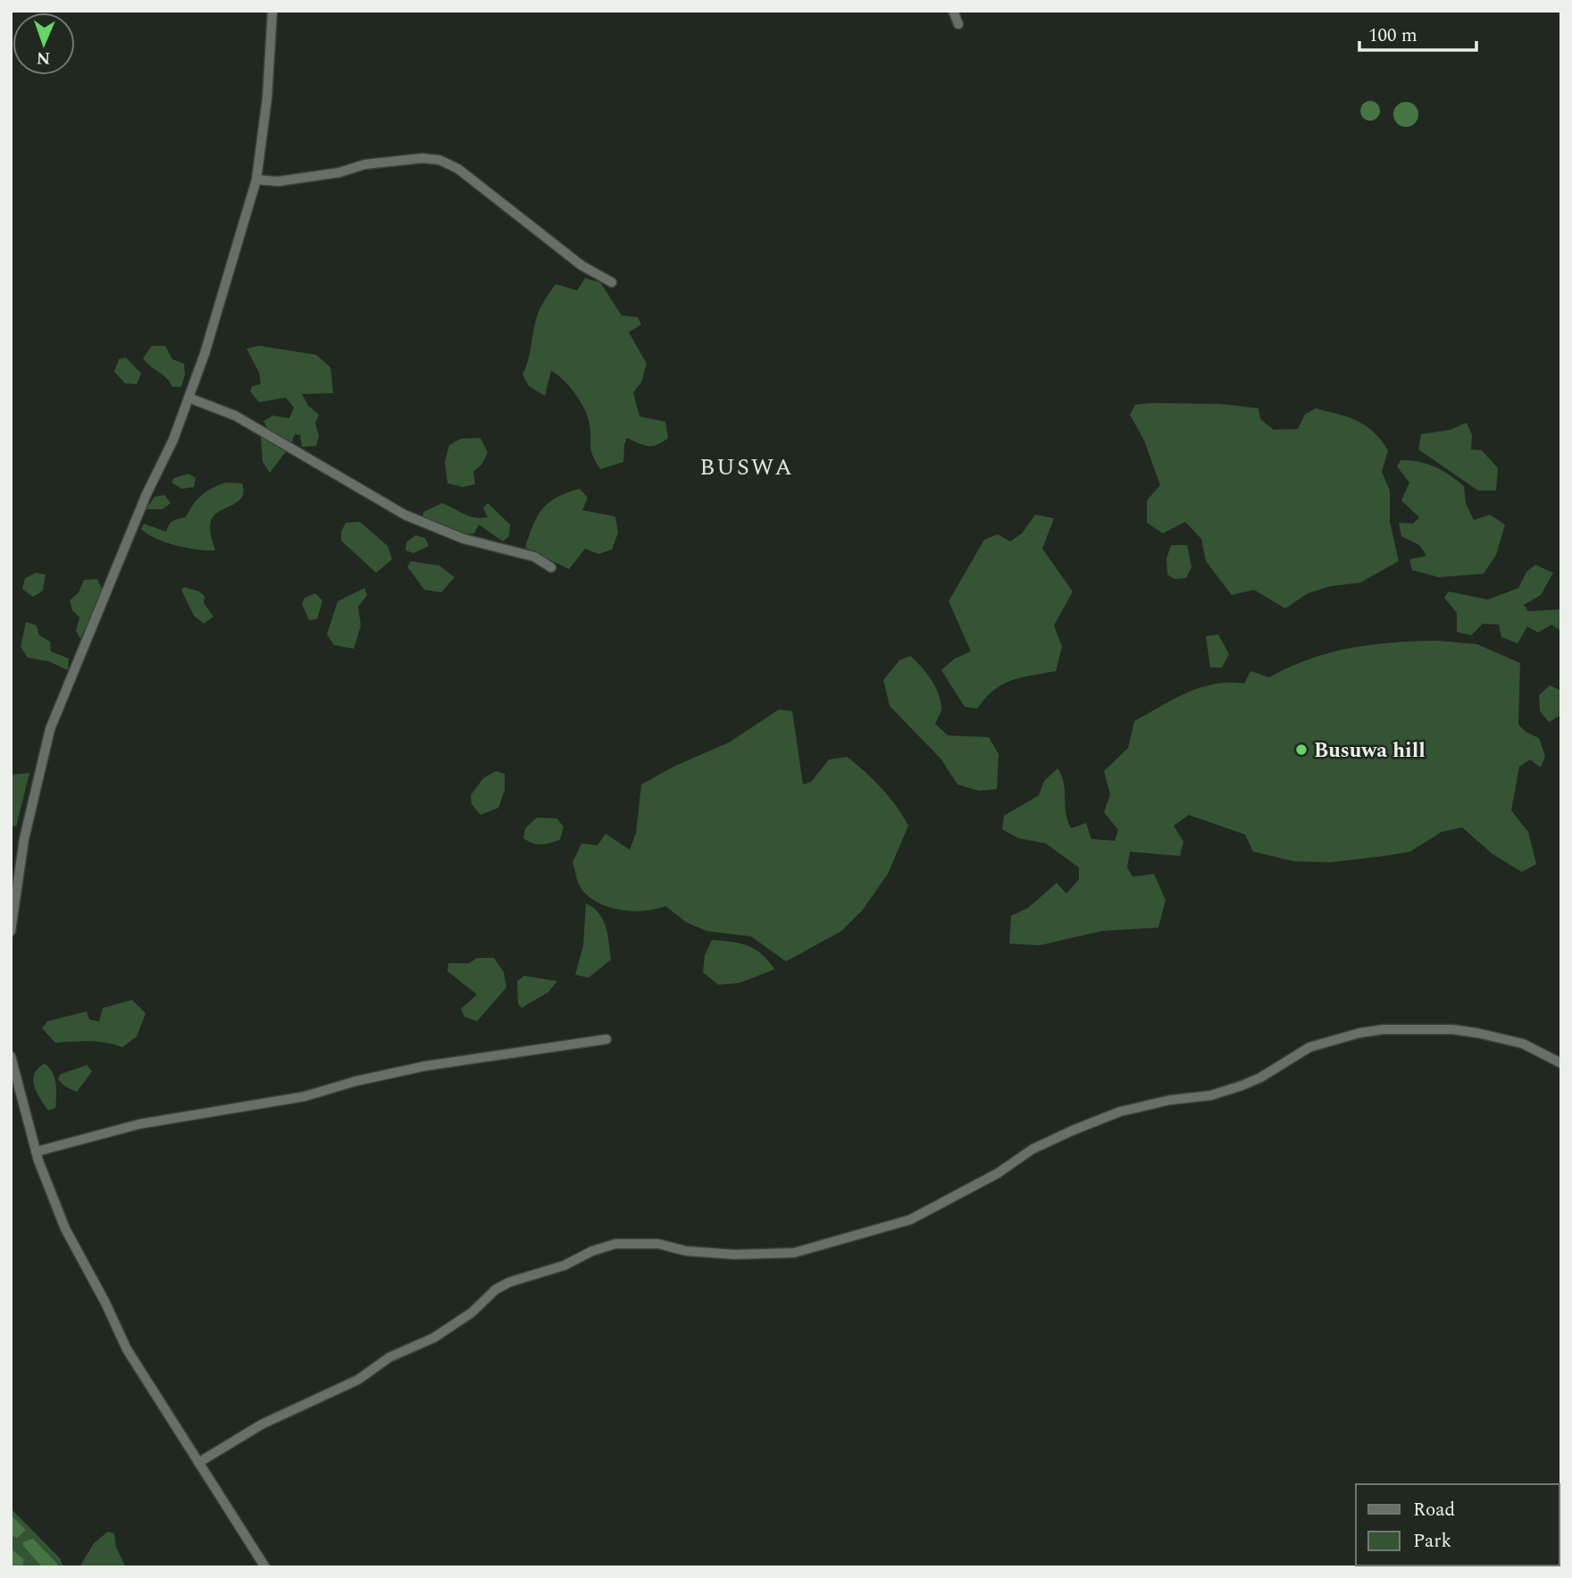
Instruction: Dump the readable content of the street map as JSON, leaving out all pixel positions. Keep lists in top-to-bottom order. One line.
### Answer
{"districts":["BUSWA"],"places":["Busuwa hill"],"legend":["Road","Park"],"scale_bar":"100 m","north":"bottom"}
